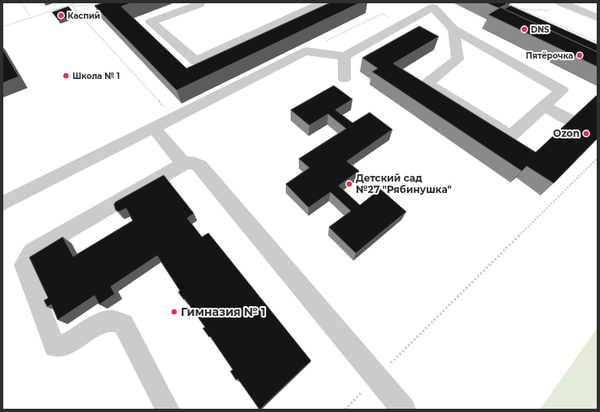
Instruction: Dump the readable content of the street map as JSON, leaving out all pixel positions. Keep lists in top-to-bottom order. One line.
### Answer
{"places":["Каспий","DNS","Пятёрочка","Школа № 1","Ozon","Детский сад №27 \"Рябинушка\"","Гимназия № 1"]}
